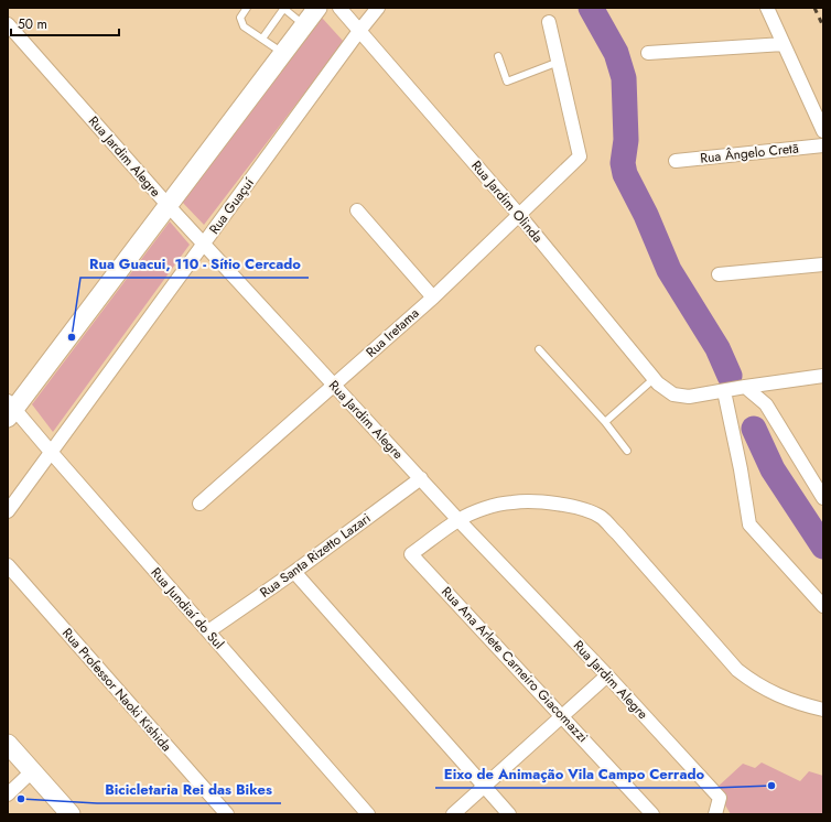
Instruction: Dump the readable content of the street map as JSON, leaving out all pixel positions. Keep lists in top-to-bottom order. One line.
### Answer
{"streets":{"street":["Rua Ângelo Cretã","Rua Jardim Alegre","Rua Jardim Olinda","Rua Guaçuí","Rua Iretama","Rua Santa Rizetto Lazari","Rua Jundiaí do Sul","Rua Ana Arlete Carneiro Giacomazzi","Rua Professor Naoki Kishida"]},"crossings":[["Rua Jardim Alegre","Rua Guaçuí"],["Rua Jardim Alegre","Rua Iretama"],["Rua Jardim Alegre","Rua Santa Rizetto Lazari"],["Rua Jardim Alegre","Rua Ana Arlete Carneiro Giacomazzi"],["Rua Jardim Olinda","Rua Guaçuí"],["Rua Jardim Olinda","Rua Iretama"],["Rua Guaçuí","Rua Jundiaí do Sul"],["Rua Santa Rizetto Lazari","Rua Jundiaí do Sul"]],"places":["Rua Guacui, 110 - Sítio Cercado","Eixo de Animação Vila Campo Cerrado","Bicicletaria Rei das Bikes"],"scale_bar":"50 m"}
